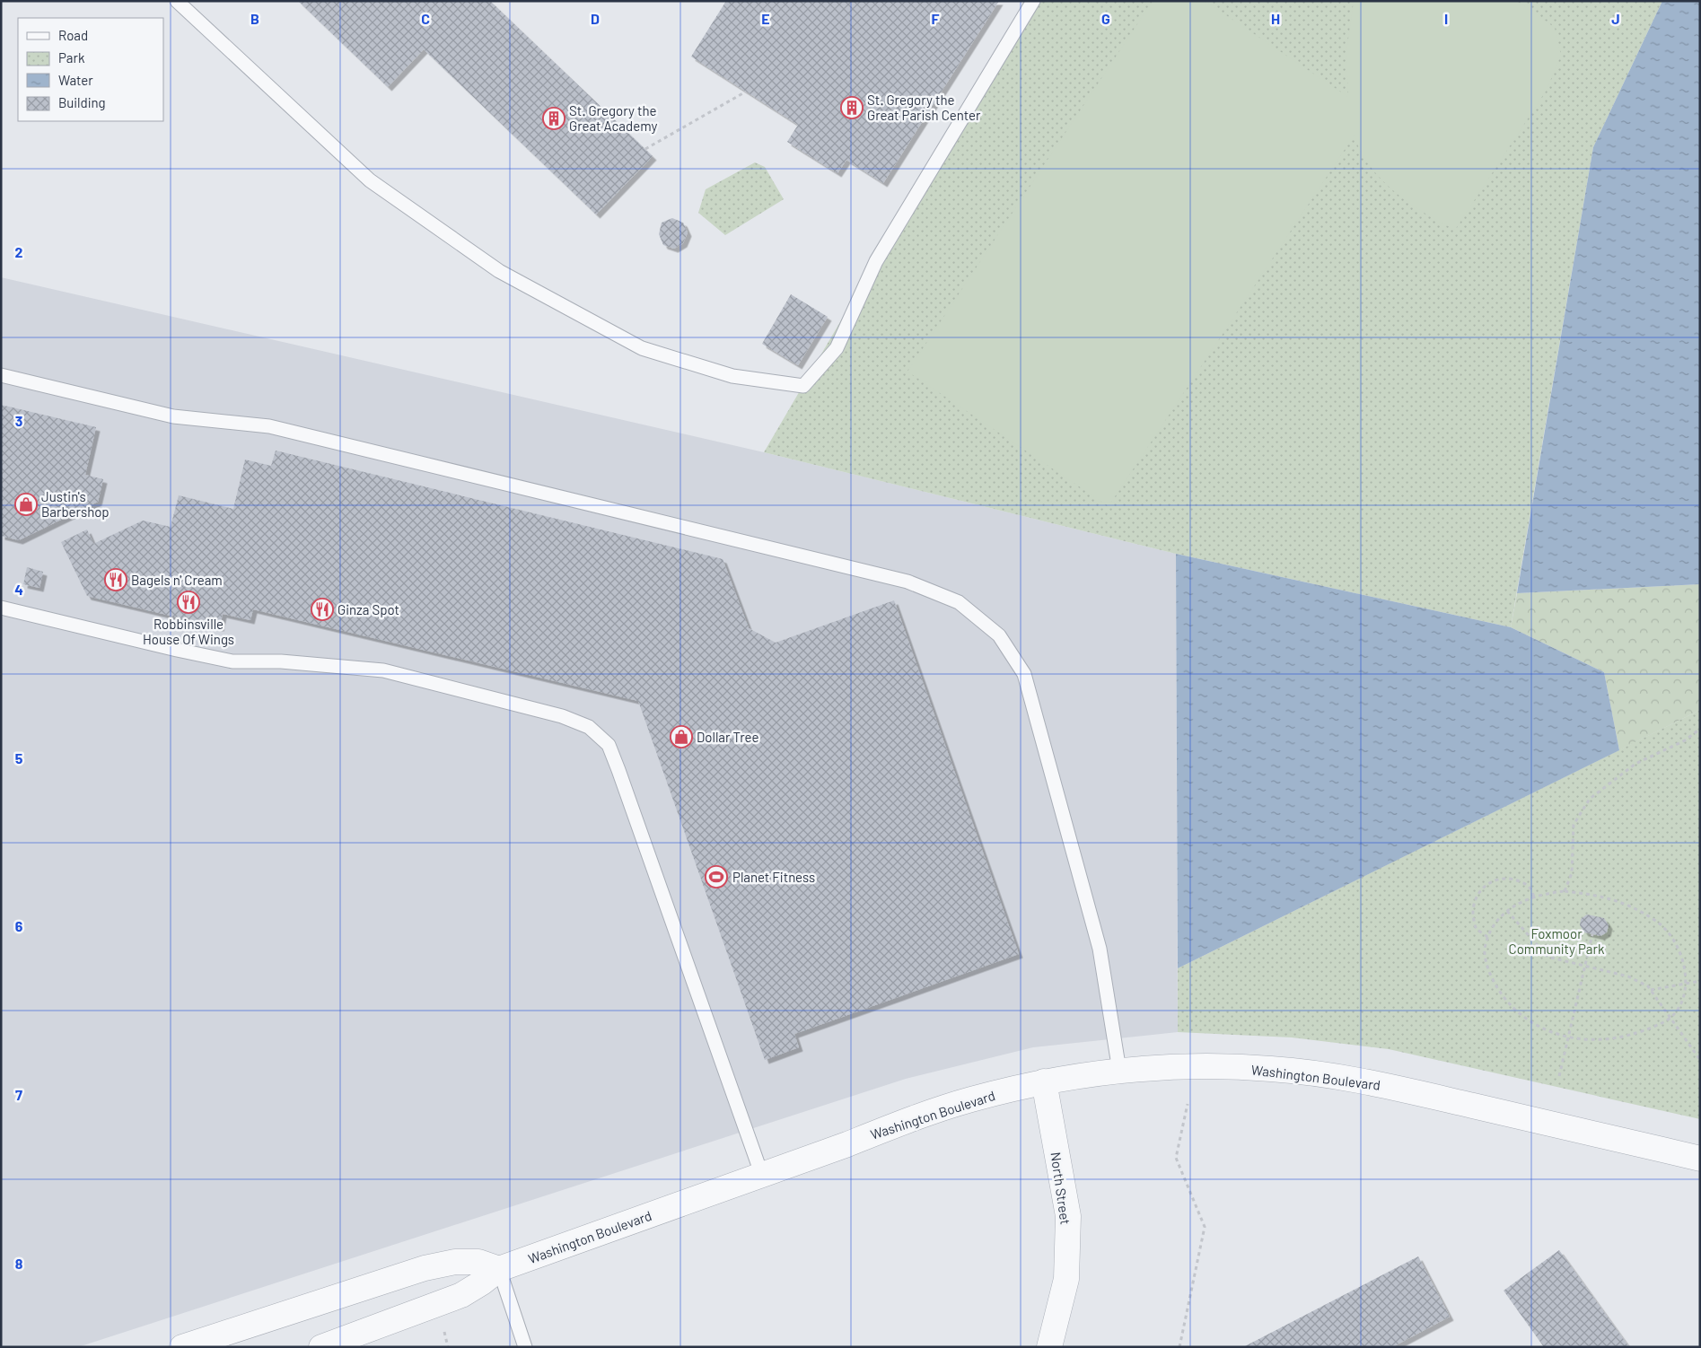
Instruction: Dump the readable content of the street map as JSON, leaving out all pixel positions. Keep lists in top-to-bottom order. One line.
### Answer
{"streets":{"street":["Washington Boulevard","North Street"]},"crossings":[["Washington Boulevard","North Street"]],"parks":["Foxmoor Community Park"],"places":{"building":["St. Gregory the Great Parish Center","St. Gregory the Great Academy"],"shop":["Justin's Barbershop","Dollar Tree"],"restaurant":["Bagels n' Cream","Robbinsville House Of Wings","Ginza Spot"],"sports":["Planet Fitness"]},"legend":["Road","Park","Water","Building"],"grid":{"columns":["B","C","D","E","F","G","H","I","J"],"rows":["2","3","4","5","6","7","8"]}}
